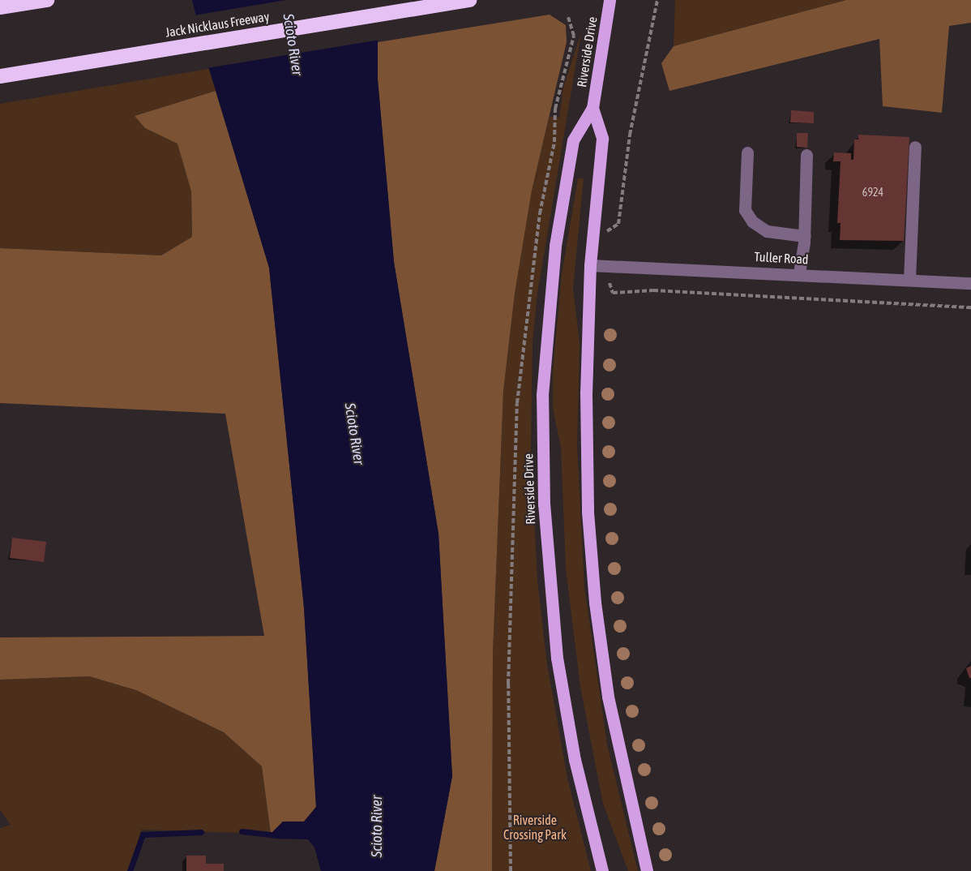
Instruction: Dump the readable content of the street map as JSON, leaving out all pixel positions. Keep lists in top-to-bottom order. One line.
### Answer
{"streets":{"highway":["Jack Nicklaus Freeway"],"main road":["Riverside Drive"],"street":["Tuller Road"]},"crossings":[["Riverside Drive","Tuller Road"]],"water":["Scioto River"],"parks":["Riverside Crossing Park"],"house_numbers":["6924"]}
